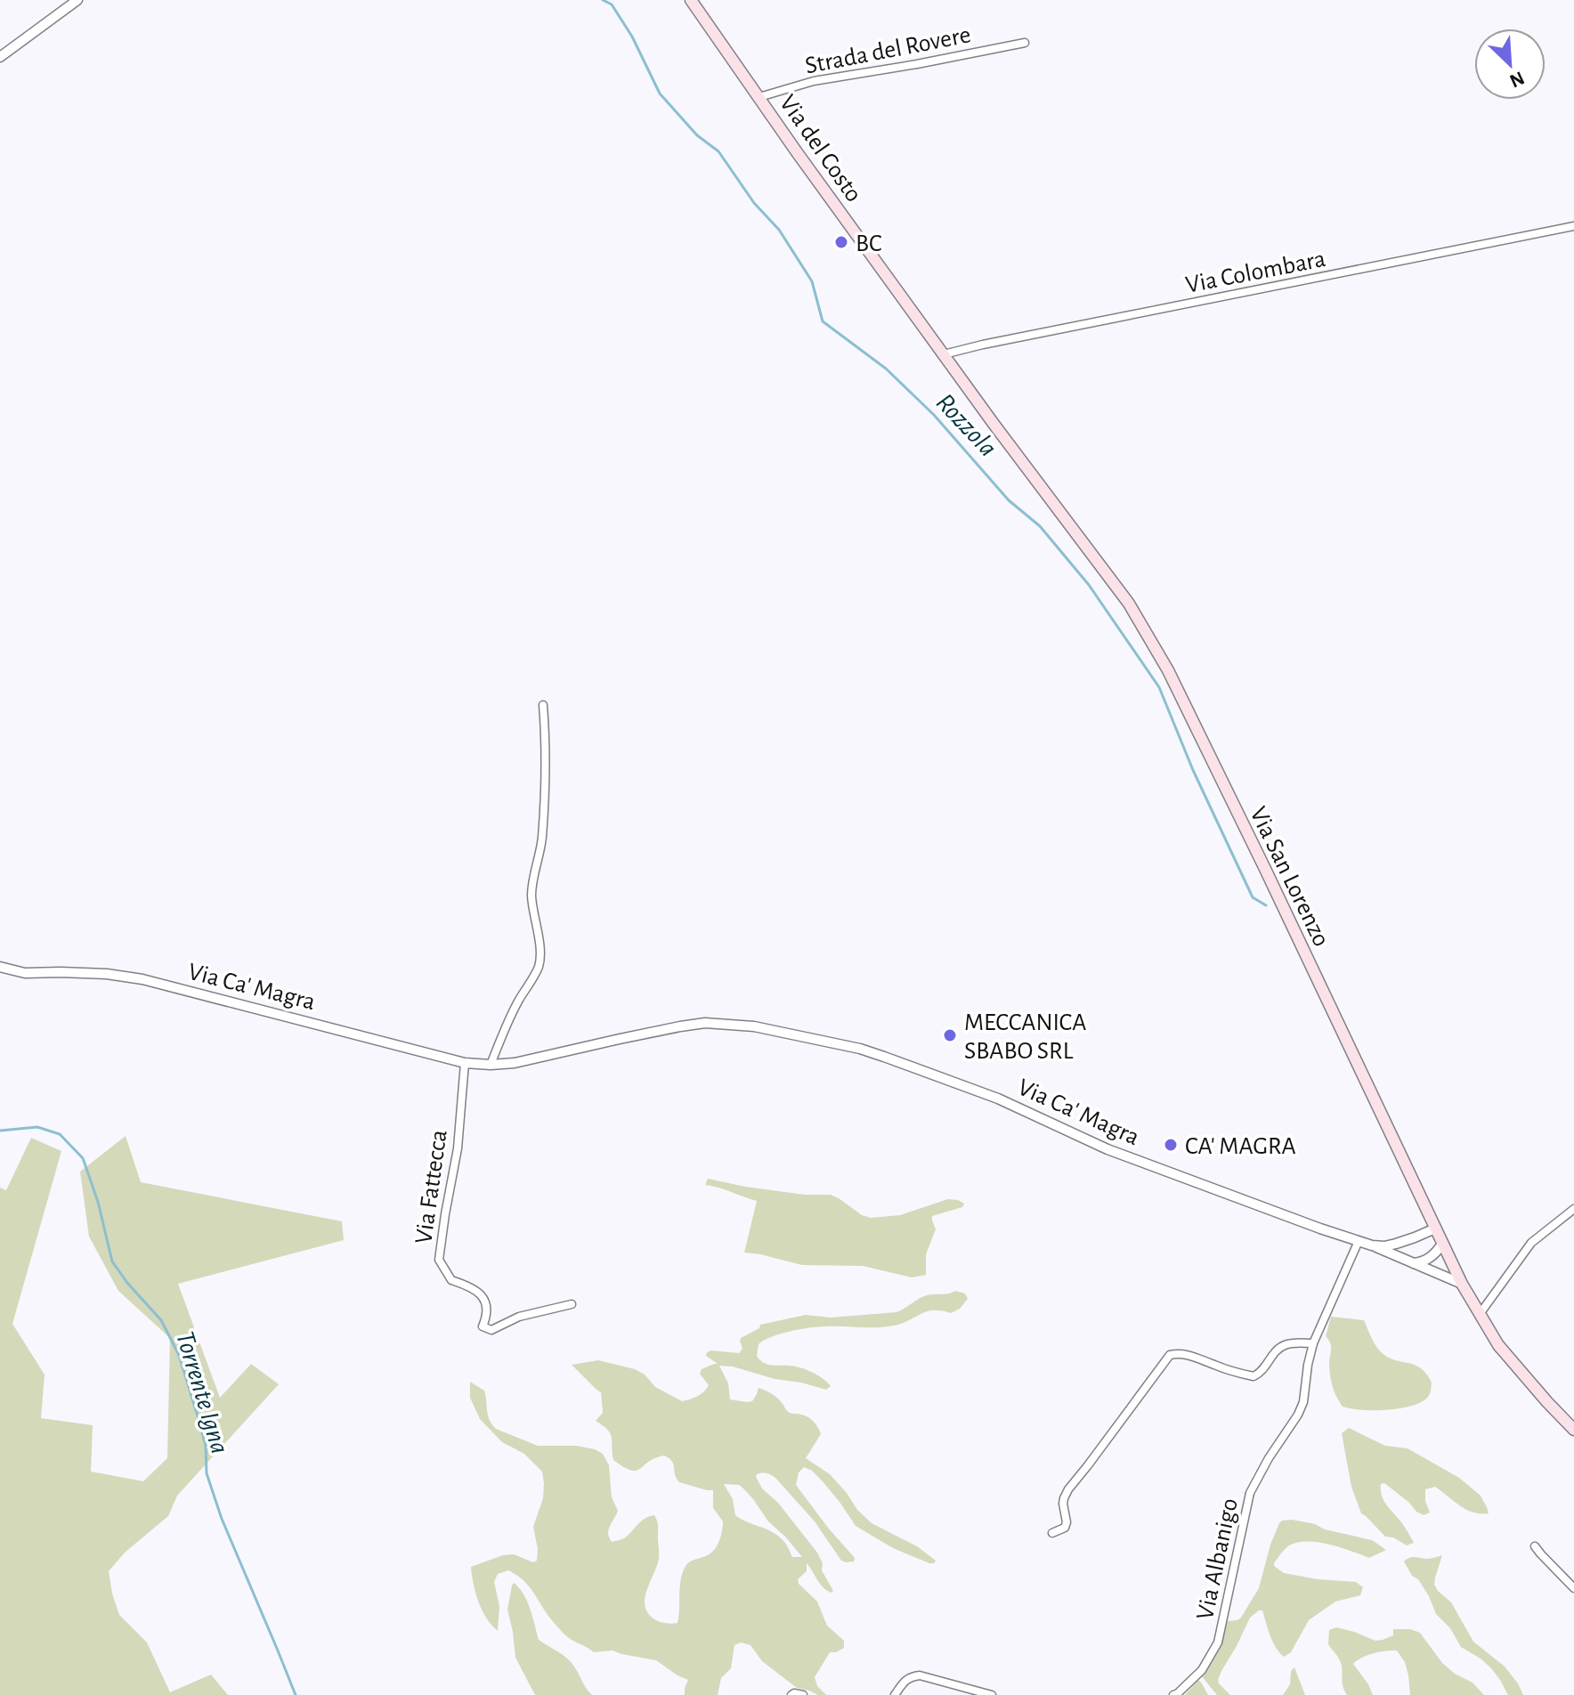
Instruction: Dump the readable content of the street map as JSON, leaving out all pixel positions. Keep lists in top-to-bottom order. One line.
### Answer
{"streets":{"main road":["Via del Costo","Via San Lorenzo"],"street":["Strada del Rovere","Via Colombara","Via Ca' Magra","Via Fattecca","Via Albanigo"]},"crossings":[["Strada del Rovere","Via del Costo"],["Via del Costo","Via Colombara"],["Via del Costo","Via San Lorenzo"],["Via Colombara","Via San Lorenzo"],["Via San Lorenzo","Via Ca' Magra"],["Via Ca' Magra","Via Fattecca"],["Via Ca' Magra","Via Albanigo"]],"water":["Rozzola","Torrente Igna"],"places":["BC","MECCANICA SBABO SRL","CA' MAGRA"],"north":"bottom right"}
